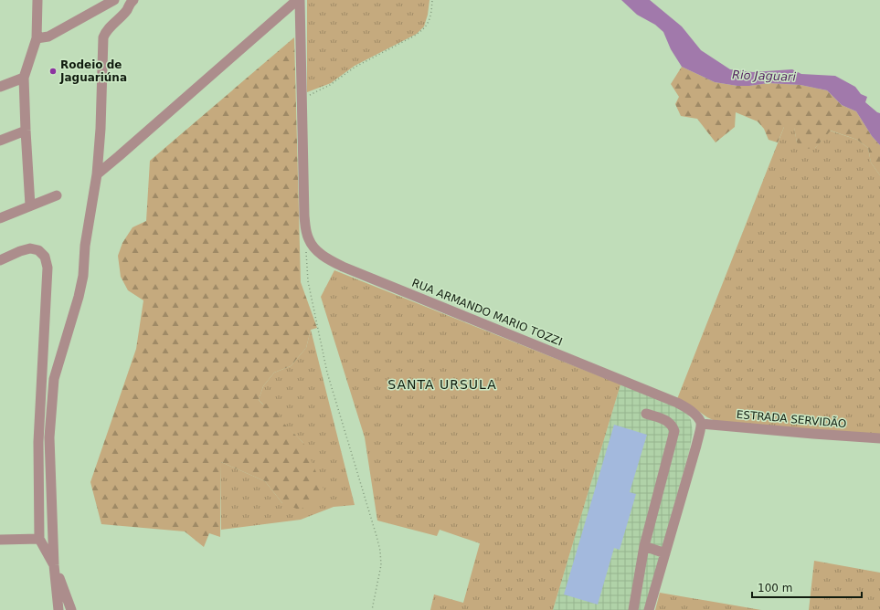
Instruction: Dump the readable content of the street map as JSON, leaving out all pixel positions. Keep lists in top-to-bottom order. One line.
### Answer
{"streets":{"street":["RUA ARMANDO MARIO TOZZI","ESTRADA SERVIDÃO"]},"crossings":[["RUA ARMANDO MARIO TOZZI","ESTRADA SERVIDÃO"]],"districts":["SANTA URSULA"],"water":["Rio Jaguari"],"places":["Rodeio de Jaguariúna"],"scale_bar":"100 m"}
